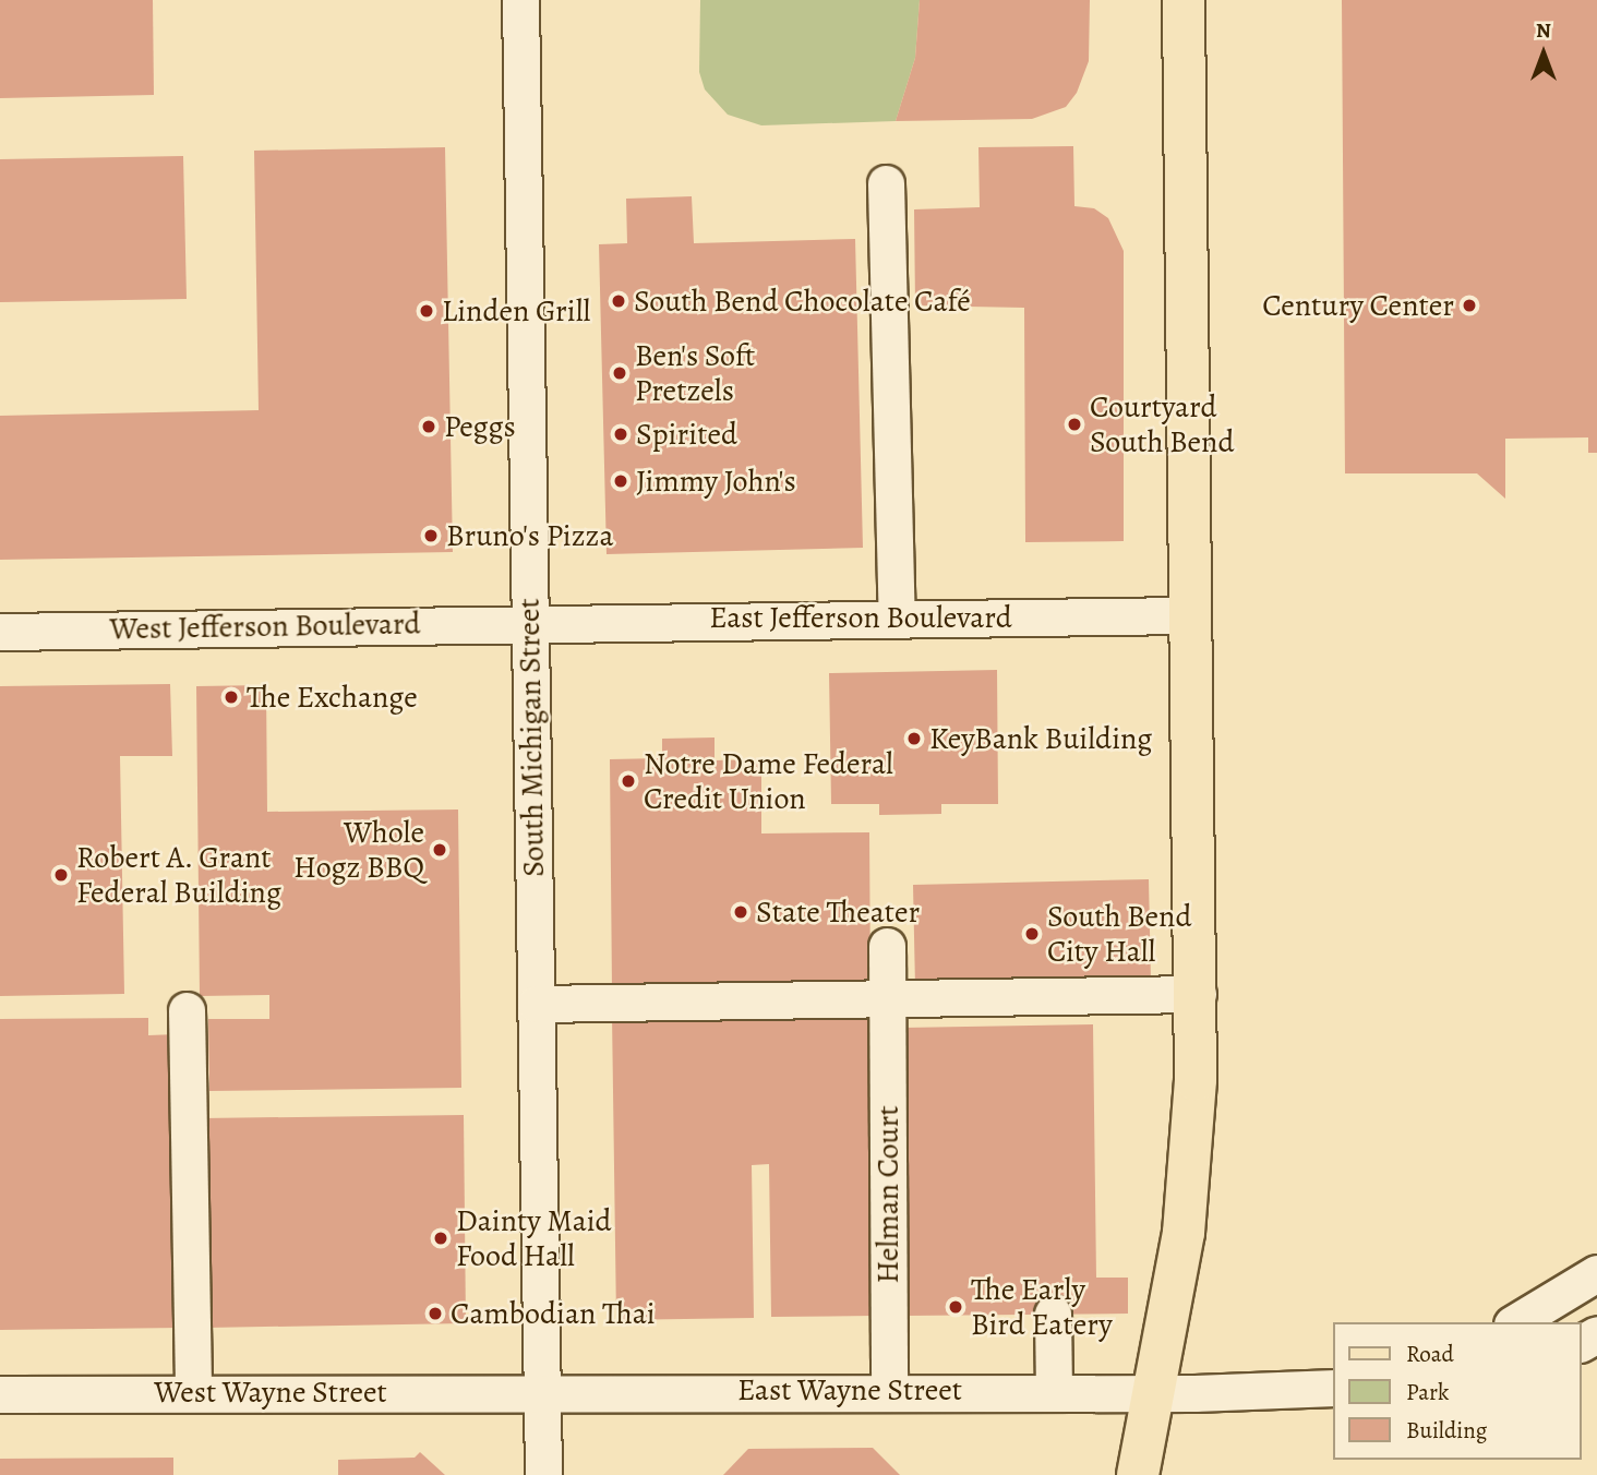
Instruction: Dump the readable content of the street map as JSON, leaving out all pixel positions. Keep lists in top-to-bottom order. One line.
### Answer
{"streets":{"street":["East Jefferson Boulevard","West Jefferson Boulevard","South Michigan Street","Helman Court","East Wayne Street","West Wayne Street"]},"crossings":[["East Jefferson Boulevard","West Jefferson Boulevard"],["East Jefferson Boulevard","South Michigan Street"],["West Jefferson Boulevard","South Michigan Street"],["South Michigan Street","East Wayne Street"],["South Michigan Street","West Wayne Street"],["Helman Court","East Wayne Street"],["East Wayne Street","West Wayne Street"]],"places":["South Bend Chocolate Café","Century Center","Linden Grill","Ben's Soft Pretzels","Courtyard South Bend","Peggs","Spirited","Jimmy John's","Bruno's Pizza","The Exchange","KeyBank Building","Notre Dame Federal Credit Union","Whole Hogz BBQ","Robert A. Grant Federal Building","State Theater","South Bend City Hall","Dainty Maid Food Hall","The Early Bird Eatery","Cambodian Thai"],"legend":["Road","Park","Building"],"north":"top"}
